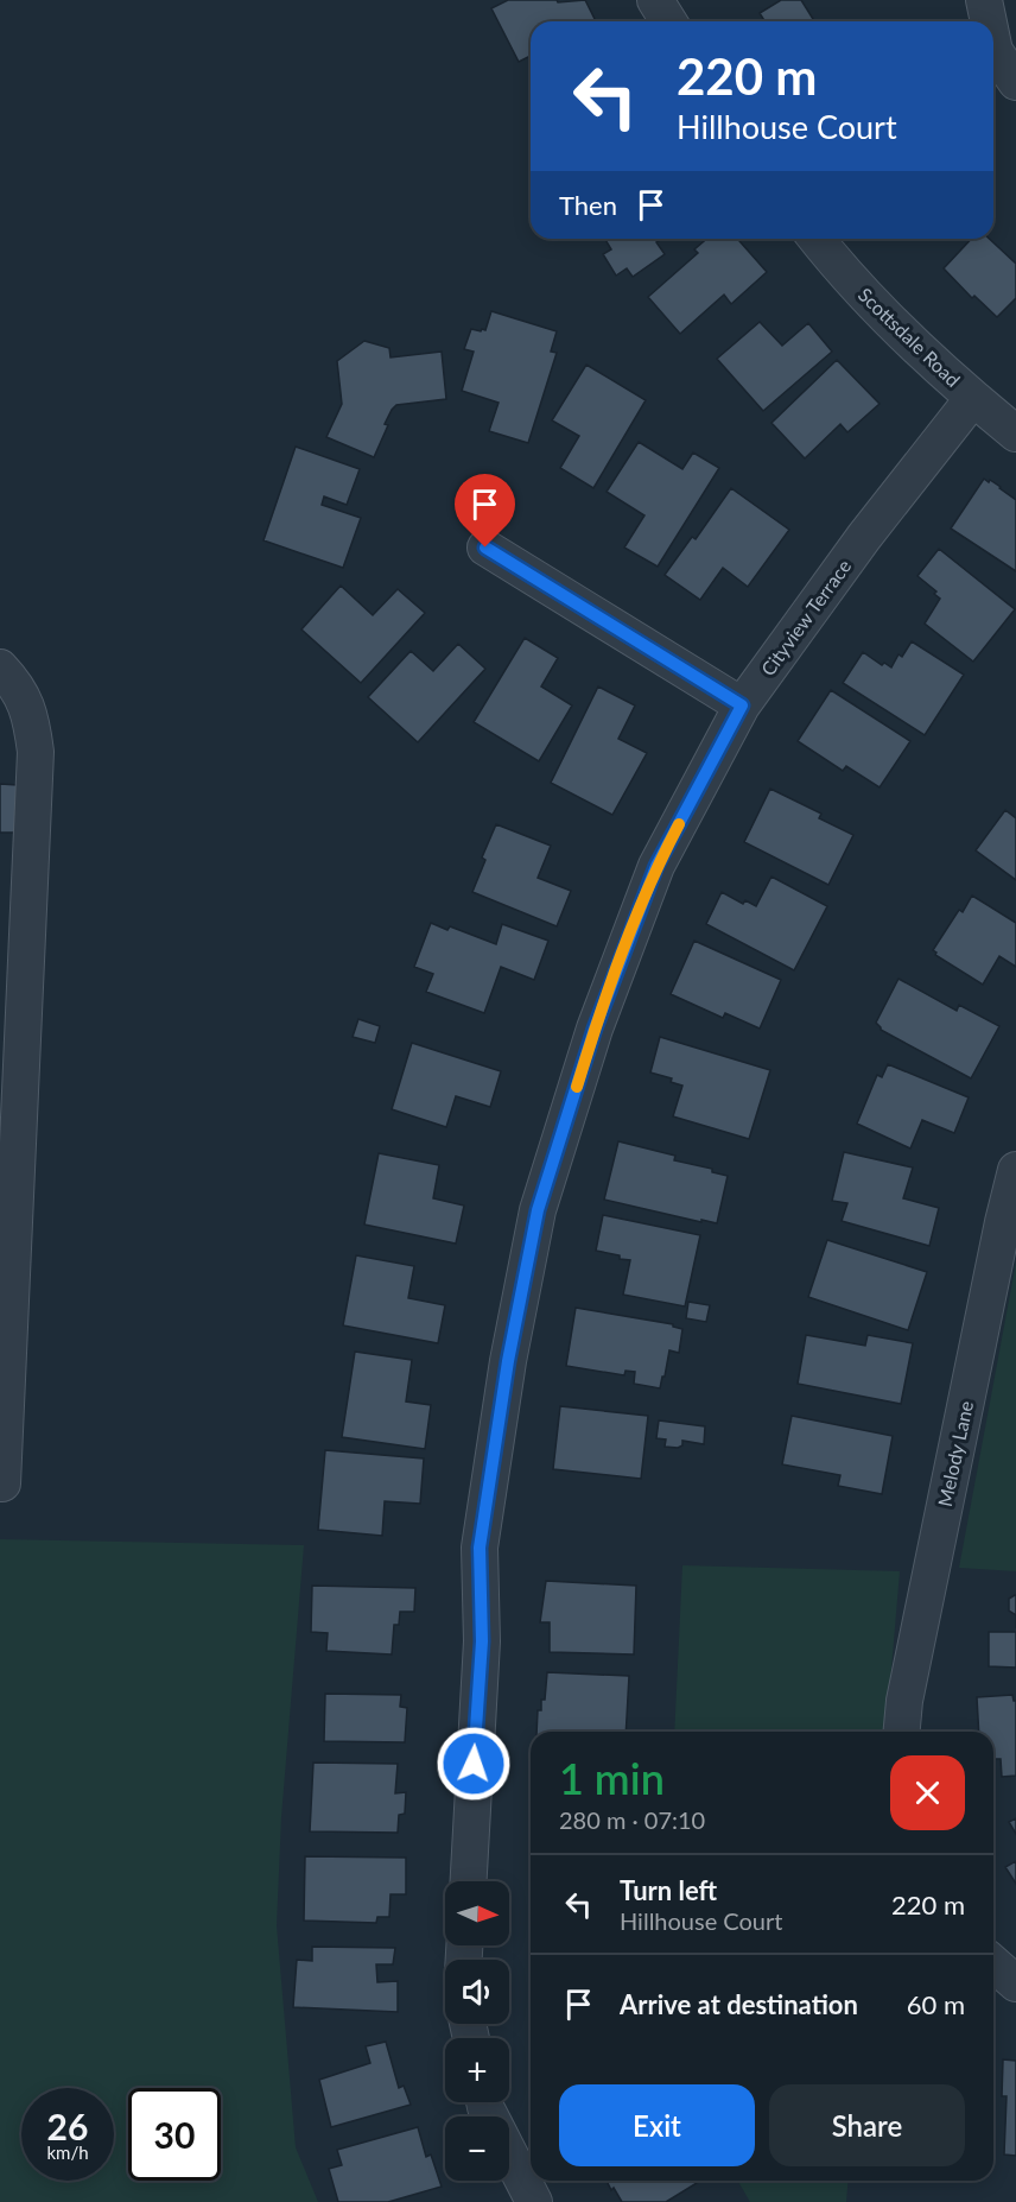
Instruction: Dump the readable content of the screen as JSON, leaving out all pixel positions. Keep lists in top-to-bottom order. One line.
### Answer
{"streets":{"street":["Scottsdale Road","Cityview Terrace","Melody Lane"]},"crossings":[["Scottsdale Road","Cityview Terrace"]],"north":"right","page":{"turn":["220 m","Hillhouse Court"],"then":"Then","heading":["1 min","280 m · 07:10"],"list":[{"name":"Turn left","note":"Hillhouse Court","value":"220 m"},{"name":"Arrive at destination","value":"60 m"}],"map_buttons":["+","−"],"buttons":["Exit","Share"],"speed":"26 km/h","limit":"30"}}
